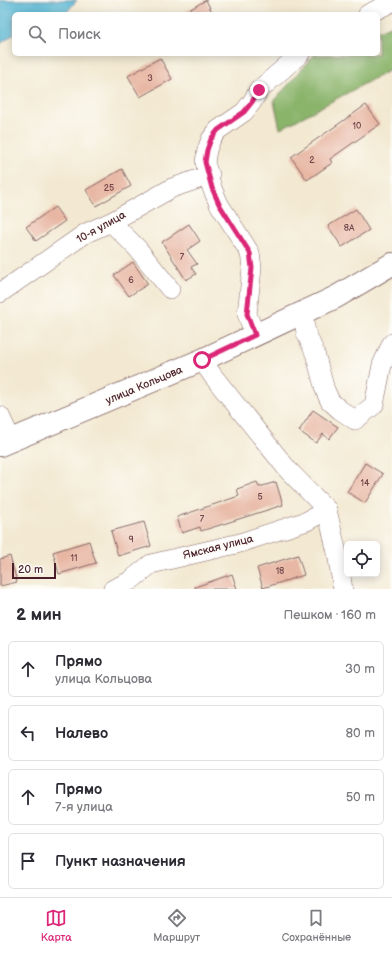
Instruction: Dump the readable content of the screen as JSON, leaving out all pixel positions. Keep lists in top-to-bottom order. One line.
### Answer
{"streets":{"main road":["улица Кольцова"],"street":["10-я улица","Ямская улица"]},"house_numbers":["3","10","2","25","8А","7","6","14","5","7","9","11","18"],"scale_bar":"20 m","page":{"search":"Поиск","scale":"20 m","heading":["2 мин","Пешком · 160 m"],"list":[["Прямо","улица Кольцова","30 m"],["Налево","80 m"],["Прямо","7-я улица","50 m"],"Пункт назначения"],"nav":["Карта","Маршрут","Сохранённые"]}}
